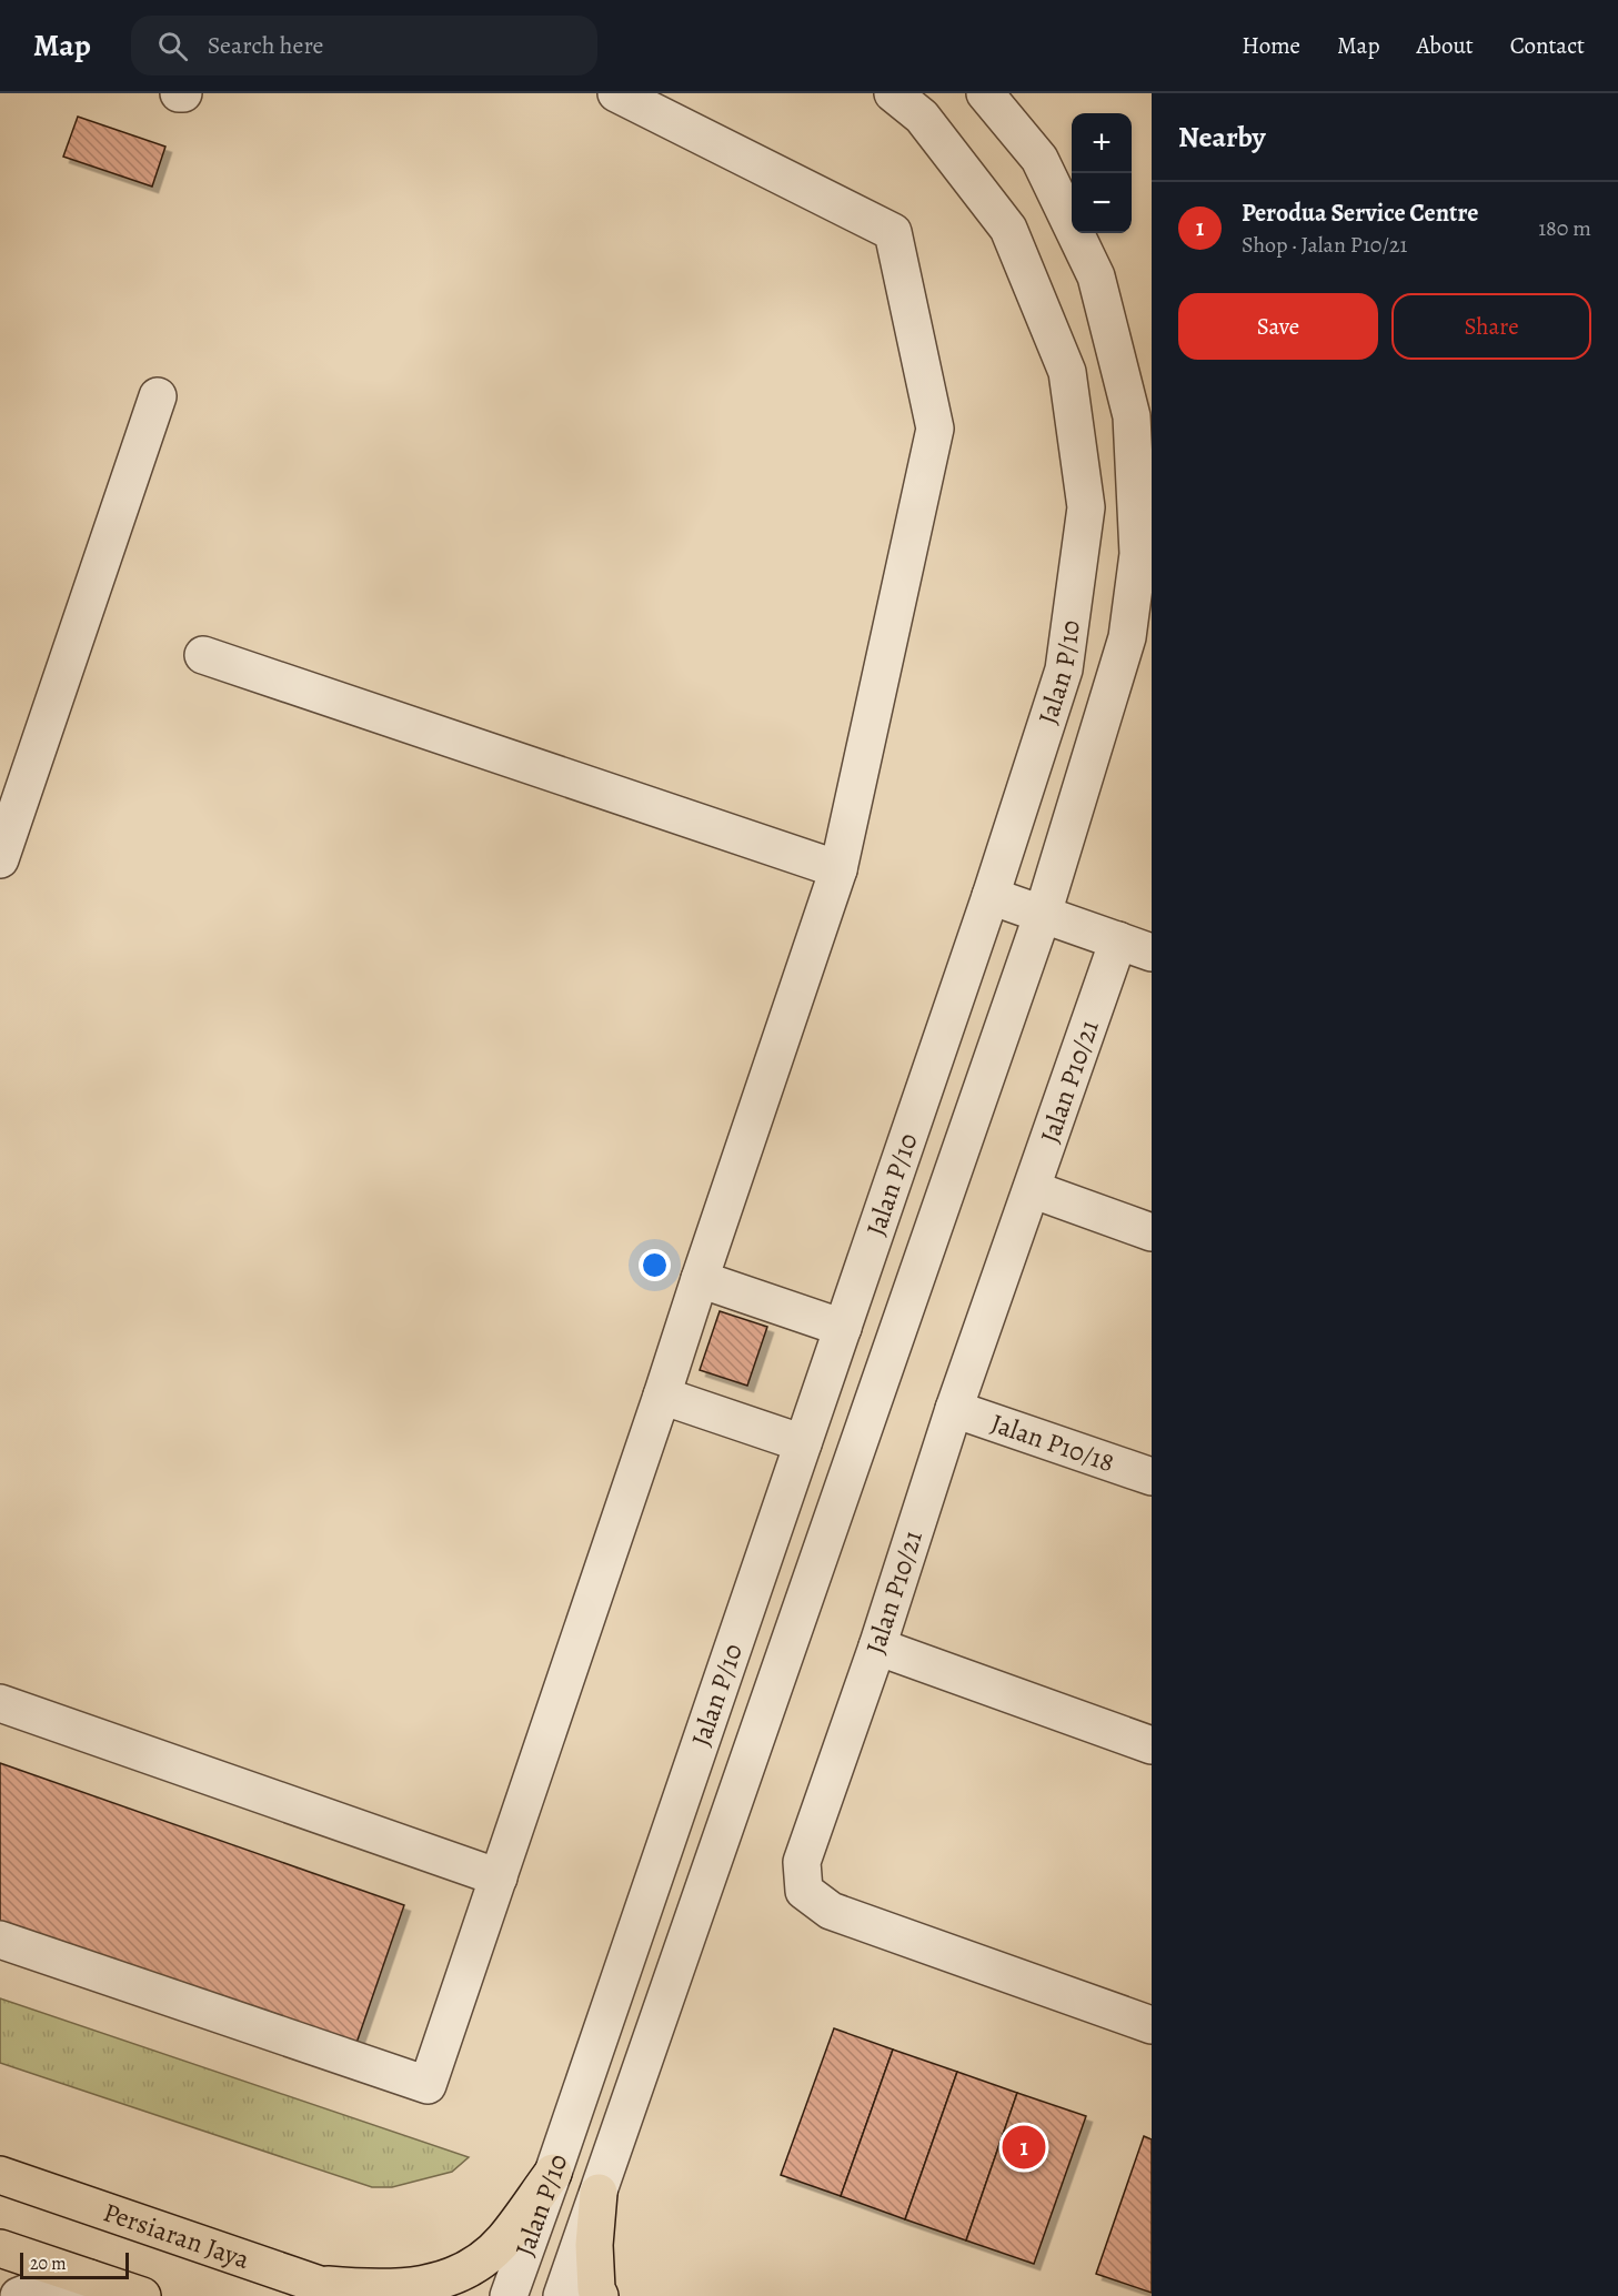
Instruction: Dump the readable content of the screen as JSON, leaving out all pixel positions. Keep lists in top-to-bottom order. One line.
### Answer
{"streets":{"main road":["Persiaran Jaya"],"street":["Jalan P/10","Jalan P10/21","Jalan P10/18"]},"crossings":[["Jalan P10/21","Jalan P10/18"]],"scale_bar":"20 m","page":{"header":"Map","search":"Search here","nav":["Home","Map","About","Contact"],"heading":"Nearby","map_buttons":["+","−"],"list":[{"mark":"1","name":"Perodua Service Centre","note":"Shop · Jalan P10/21","value":"180 m"}],"buttons":["Save","Share"],"pins":"1","scale":"20 m"}}
